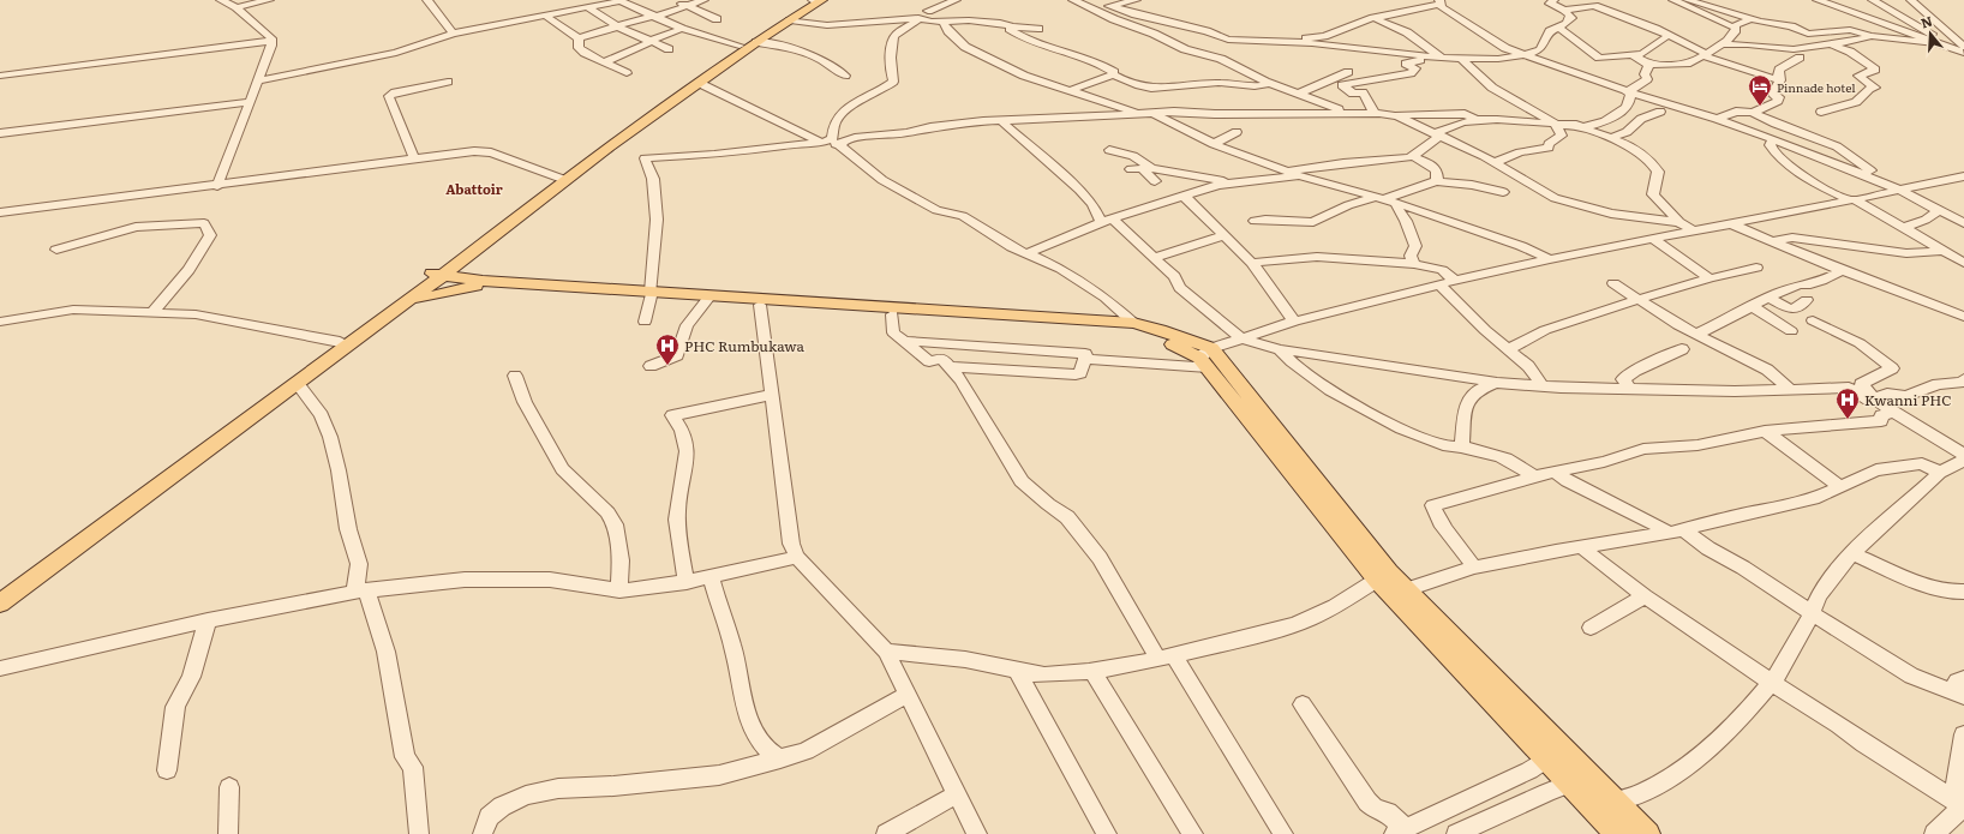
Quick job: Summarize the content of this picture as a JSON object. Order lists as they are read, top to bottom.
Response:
{
  "districts": ["Abattoir"],
  "places": {
    "hotel": ["Pinnade hotel"],
    "hospital": ["PHC Rumbukawa", "Kwanni PHC"]
  },
  "north": "top"
}
